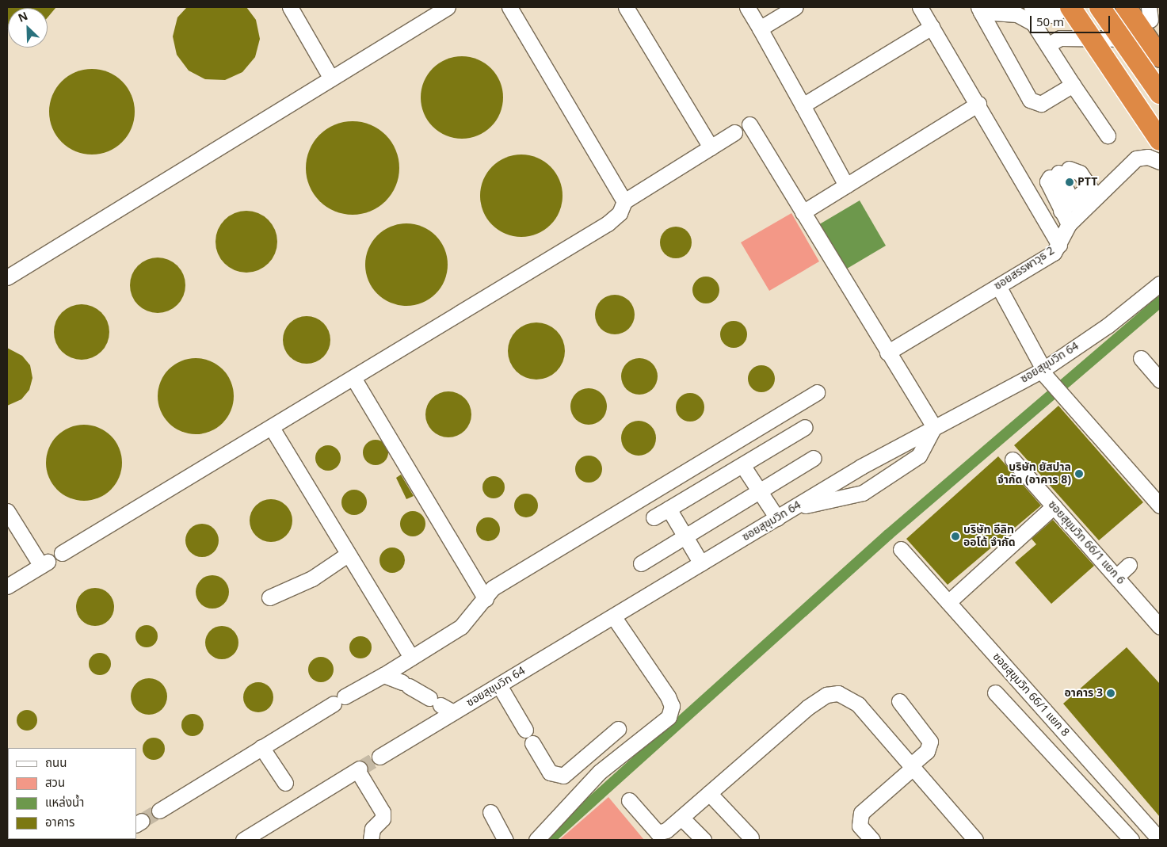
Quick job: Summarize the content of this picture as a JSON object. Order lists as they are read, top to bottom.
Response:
{
  "streets": {
    "street": [
      "ซอยสรรพาวุธ 2",
      "ซอยสุขุมวิท 64",
      "ซอยสุขุมวิท 66/1 แยก 6",
      "ซอยสุขุมวิท 66/1 แยก 8"
    ]
  },
  "places": [
    "PTT",
    "บริษัท ยัสปาล จำกัด (อาคาร 8)",
    "บริษัท อีลิท ออโต้ จำกัด",
    "อาคาร 3"
  ],
  "legend": [
    "ถนน",
    "สวน",
    "แหล่งน้ำ",
    "อาคาร"
  ],
  "scale_bar": "50 m",
  "north": "top left"
}
